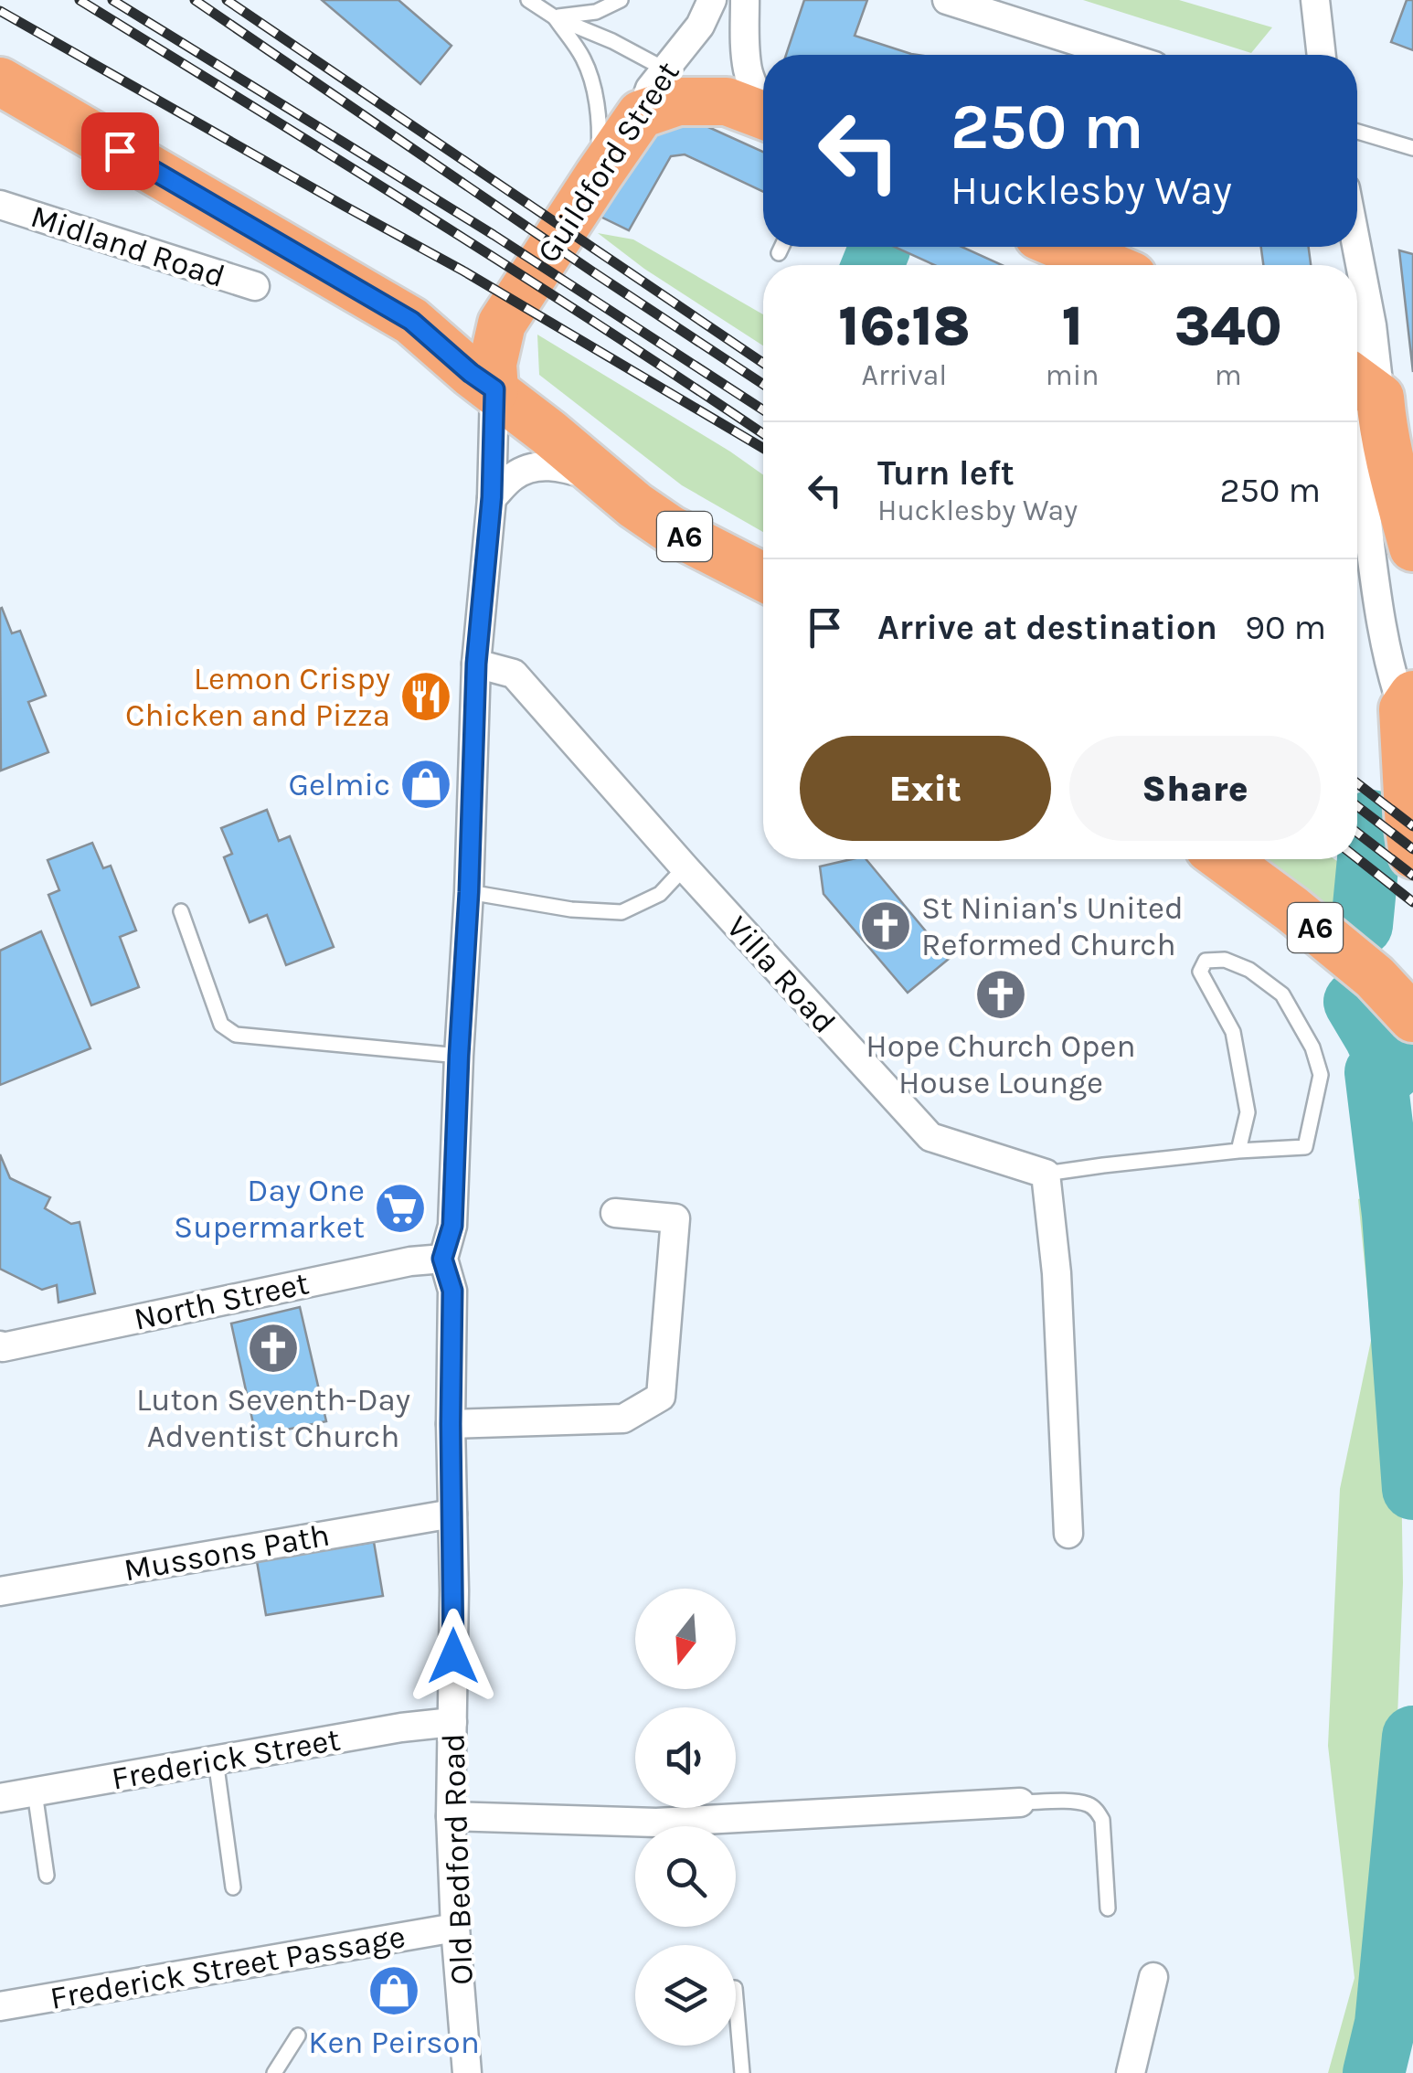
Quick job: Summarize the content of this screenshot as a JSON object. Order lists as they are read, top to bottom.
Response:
{
  "streets": {
    "highway": ["Guildford Street", "A6"],
    "street": [
      "Midland Road",
      "Villa Road",
      "North Street",
      "Mussons Path",
      "Frederick Street",
      "Old Bedford Road",
      "Frederick Street Passage"
    ]
  },
  "crossings": [
    ["Guildford Street", "A6"],
    ["A6", "Old Bedford Road"],
    ["Villa Road", "Old Bedford Road"],
    ["North Street", "Old Bedford Road"],
    ["Mussons Path", "Old Bedford Road"],
    ["Frederick Street", "Old Bedford Road"],
    ["Old Bedford Road", "Frederick Street Passage"]
  ],
  "places": {
    "restaurant": ["Lemon Crispy Chicken and Pizza"],
    "shop": ["Gelmic", "Ken Peirson"],
    "church": ["St Ninian's United Reformed Church", "Hope Church Open House Lounge", "Luton Seventh-Day Adventist Church"],
    "supermarket": ["Day One Supermarket"]
  },
  "north": "bottom",
  "page": {
    "turn": ["250 m", "Hucklesby Way"],
    "eta": [
      "16:18",
      "Arrival",
      "1",
      "min",
      "340",
      "m"
    ],
    "list": [
      {
        "name": "Turn left",
        "note": "Hucklesby Way",
        "value": "250 m"
      },
      {
        "name": "Arrive at destination",
        "value": "90 m"
      }
    ],
    "buttons": ["Exit", "Share"]
  }
}
